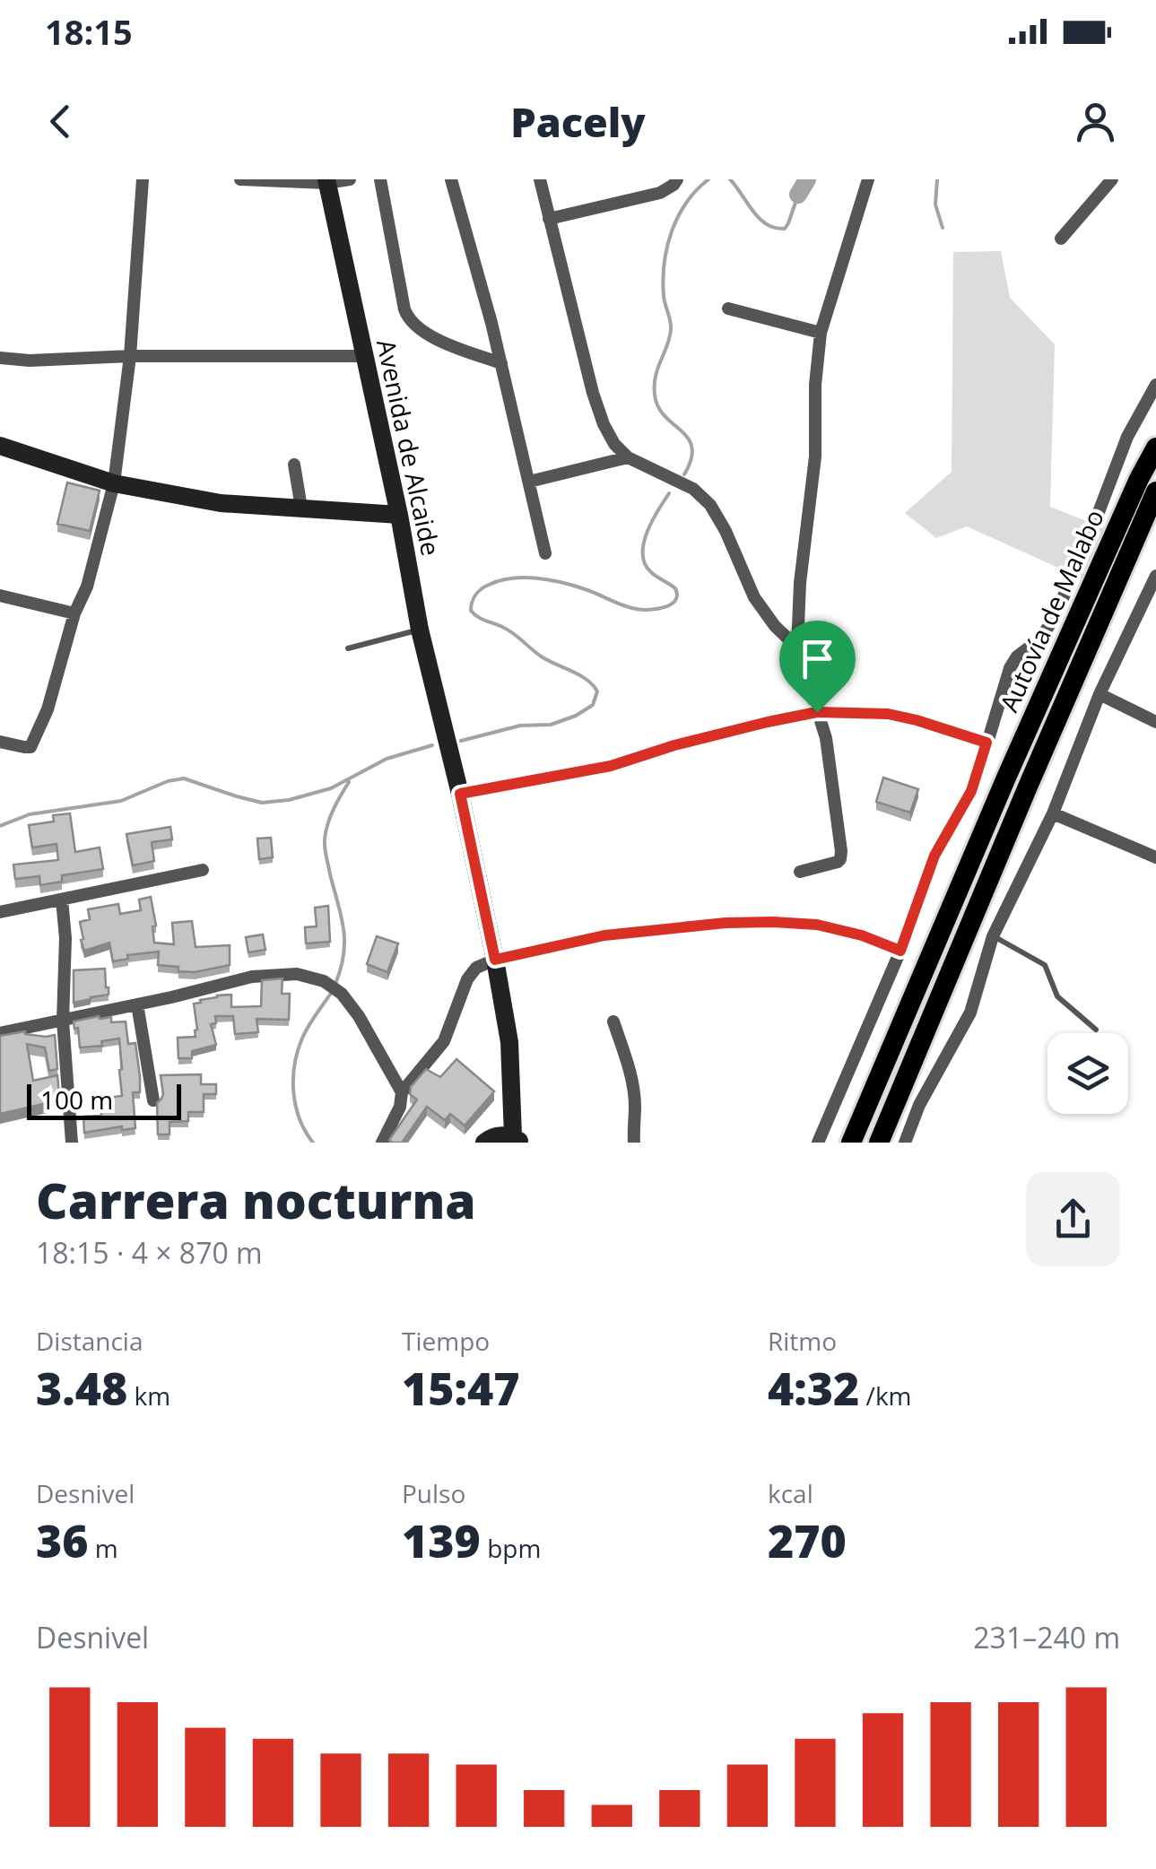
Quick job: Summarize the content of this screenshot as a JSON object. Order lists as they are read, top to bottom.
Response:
{
  "streets": {
    "main road": ["Avenida de Alcaide", "Autovía de Malabo"]
  },
  "scale_bar": "100 m",
  "page": {
    "status": "18:15",
    "header": "Pacely",
    "scale": "100 m",
    "heading": ["Carrera nocturna", "18:15 · 4 × 870 m"],
    "stats": [
      ["Distancia", "3.48 km"],
      ["Tiempo", "15:47"],
      ["Ritmo", "4:32 /km"],
      ["Desnivel", "36 m"],
      ["Pulso", "139 bpm"],
      ["kcal", "270"]
    ],
    "chart": ["Desnivel", "231–240 m"]
  }
}
